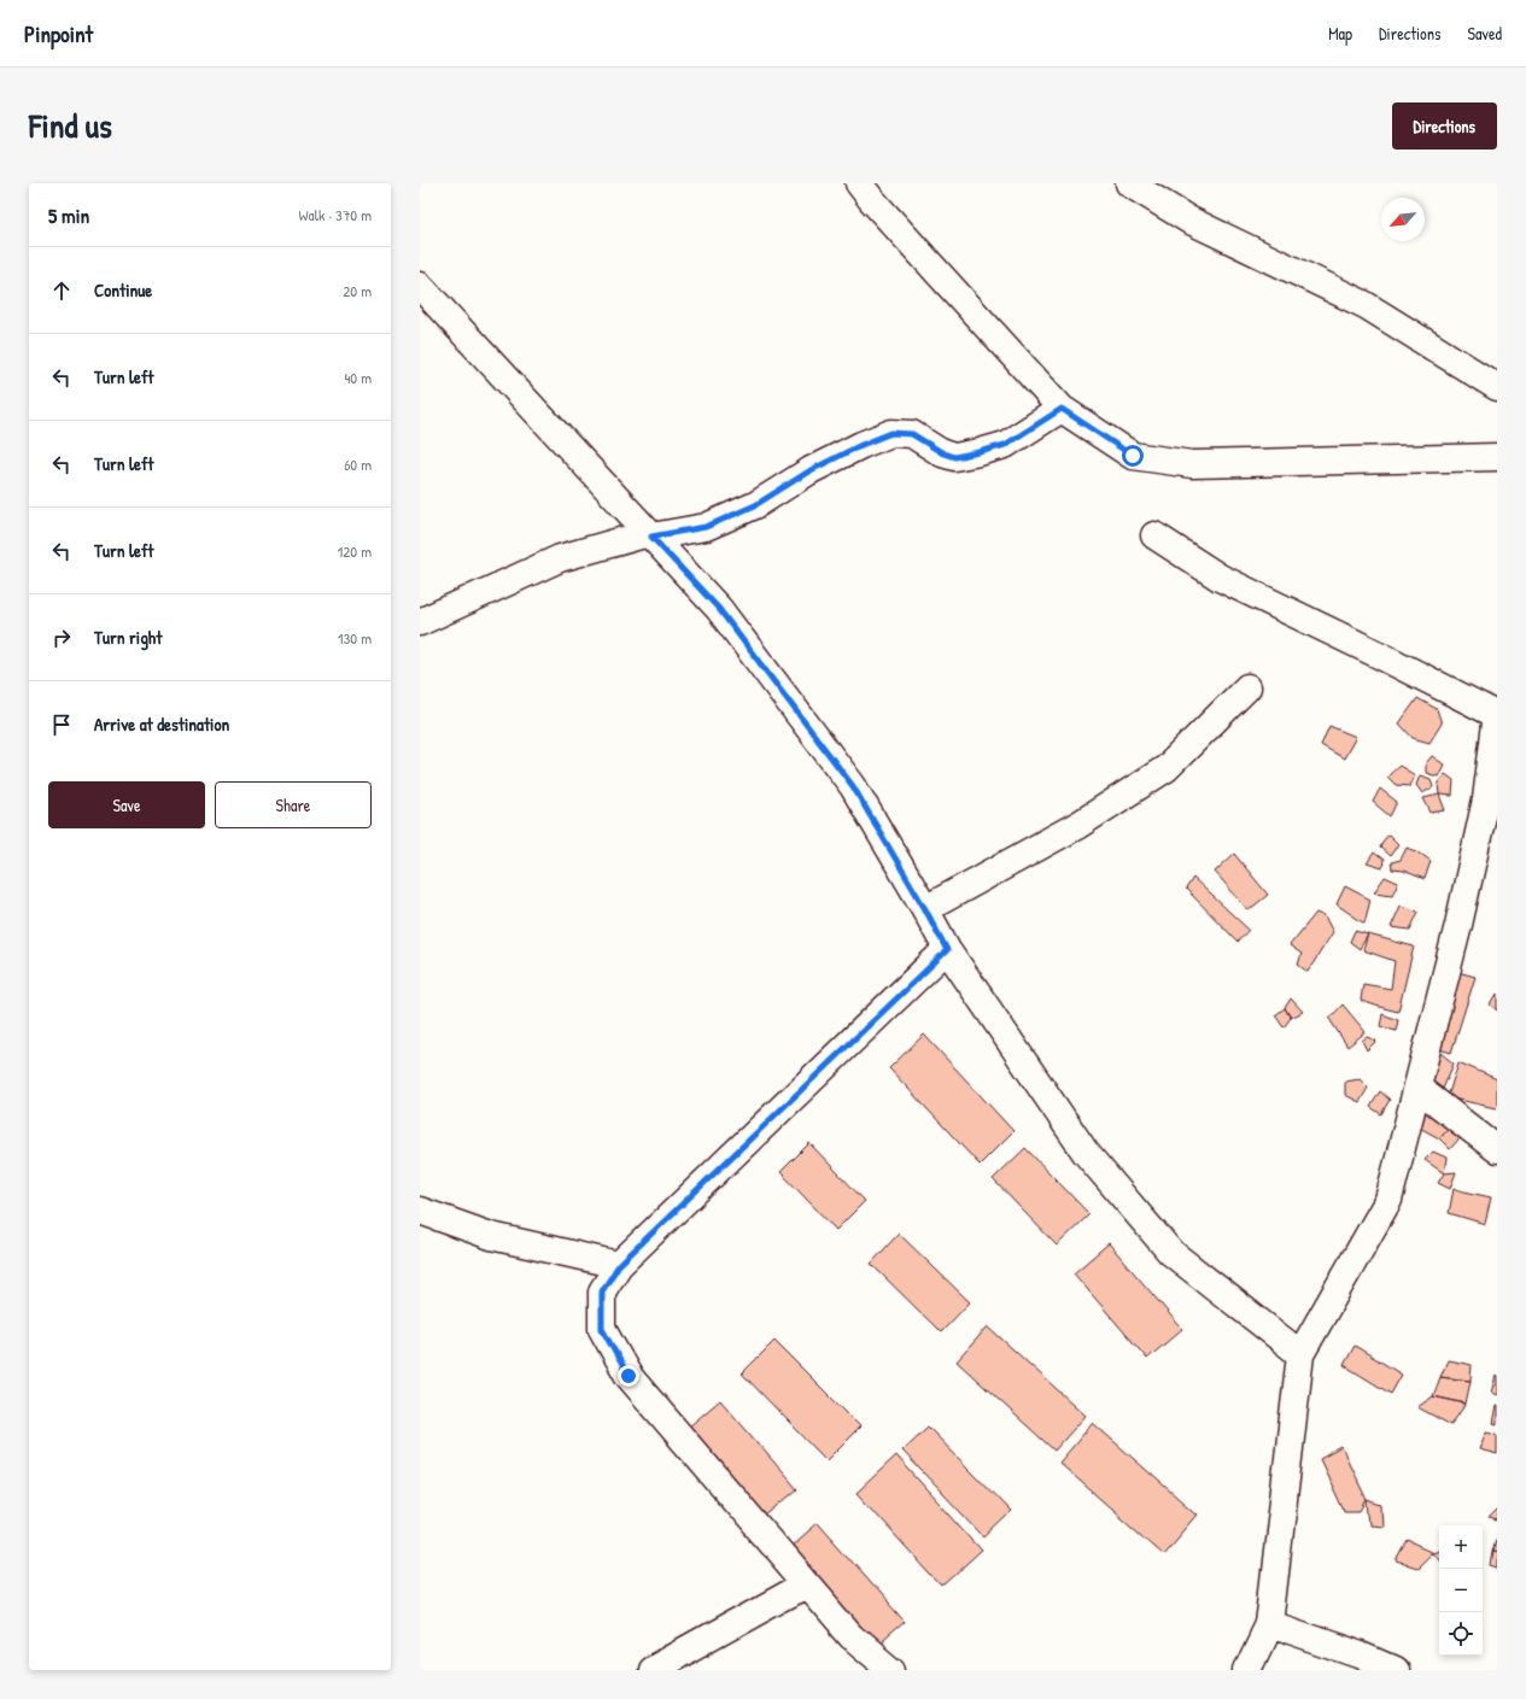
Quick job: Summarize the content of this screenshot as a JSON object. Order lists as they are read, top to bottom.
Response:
{
  "north": "bottom left",
  "page": {
    "header": "Pinpoint",
    "nav": ["Map", "Directions", "Saved"],
    "title": "Find us",
    "buttons": [
      "Directions",
      ["Save", "Share"]
    ],
    "heading": ["5 min", "Walk · 370 m"],
    "list": [
      ["Continue", "20 m"],
      ["Turn left", "40 m"],
      ["Turn left", "60 m"],
      ["Turn left", "120 m"],
      ["Turn right", "130 m"],
      "Arrive at destination"
    ],
    "map_buttons": ["+", "−"]
  }
}
